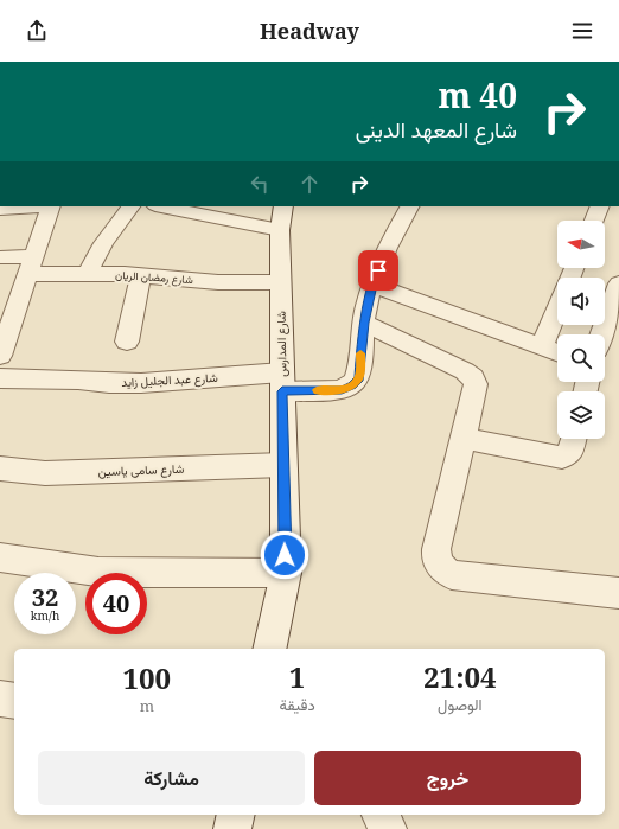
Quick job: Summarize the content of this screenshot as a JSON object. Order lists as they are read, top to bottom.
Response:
{
  "streets": {
    "street": [
      "شارع رمضان الريان",
      "شارع المدارس",
      "شارع عبد الجليل زايد",
      "شارع سامى ياسين"
    ]
  },
  "crossings": [
    ["شارع رمضان الريان", "شارع المدارس"],
    ["شارع المدارس", "شارع عبد الجليل زايد"],
    ["شارع المدارس", "شارع سامى ياسين"]
  ],
  "north": "left",
  "page": {
    "header": "Headway",
    "turn": ["40 m", "شارع المعهد الدينى"],
    "speed": "32 km/h",
    "limit": "40",
    "eta": [
      "21:04",
      "الوصول",
      "1",
      "دقيقة",
      "100",
      "m"
    ],
    "buttons": ["خروج", "مشاركة"]
  }
}
